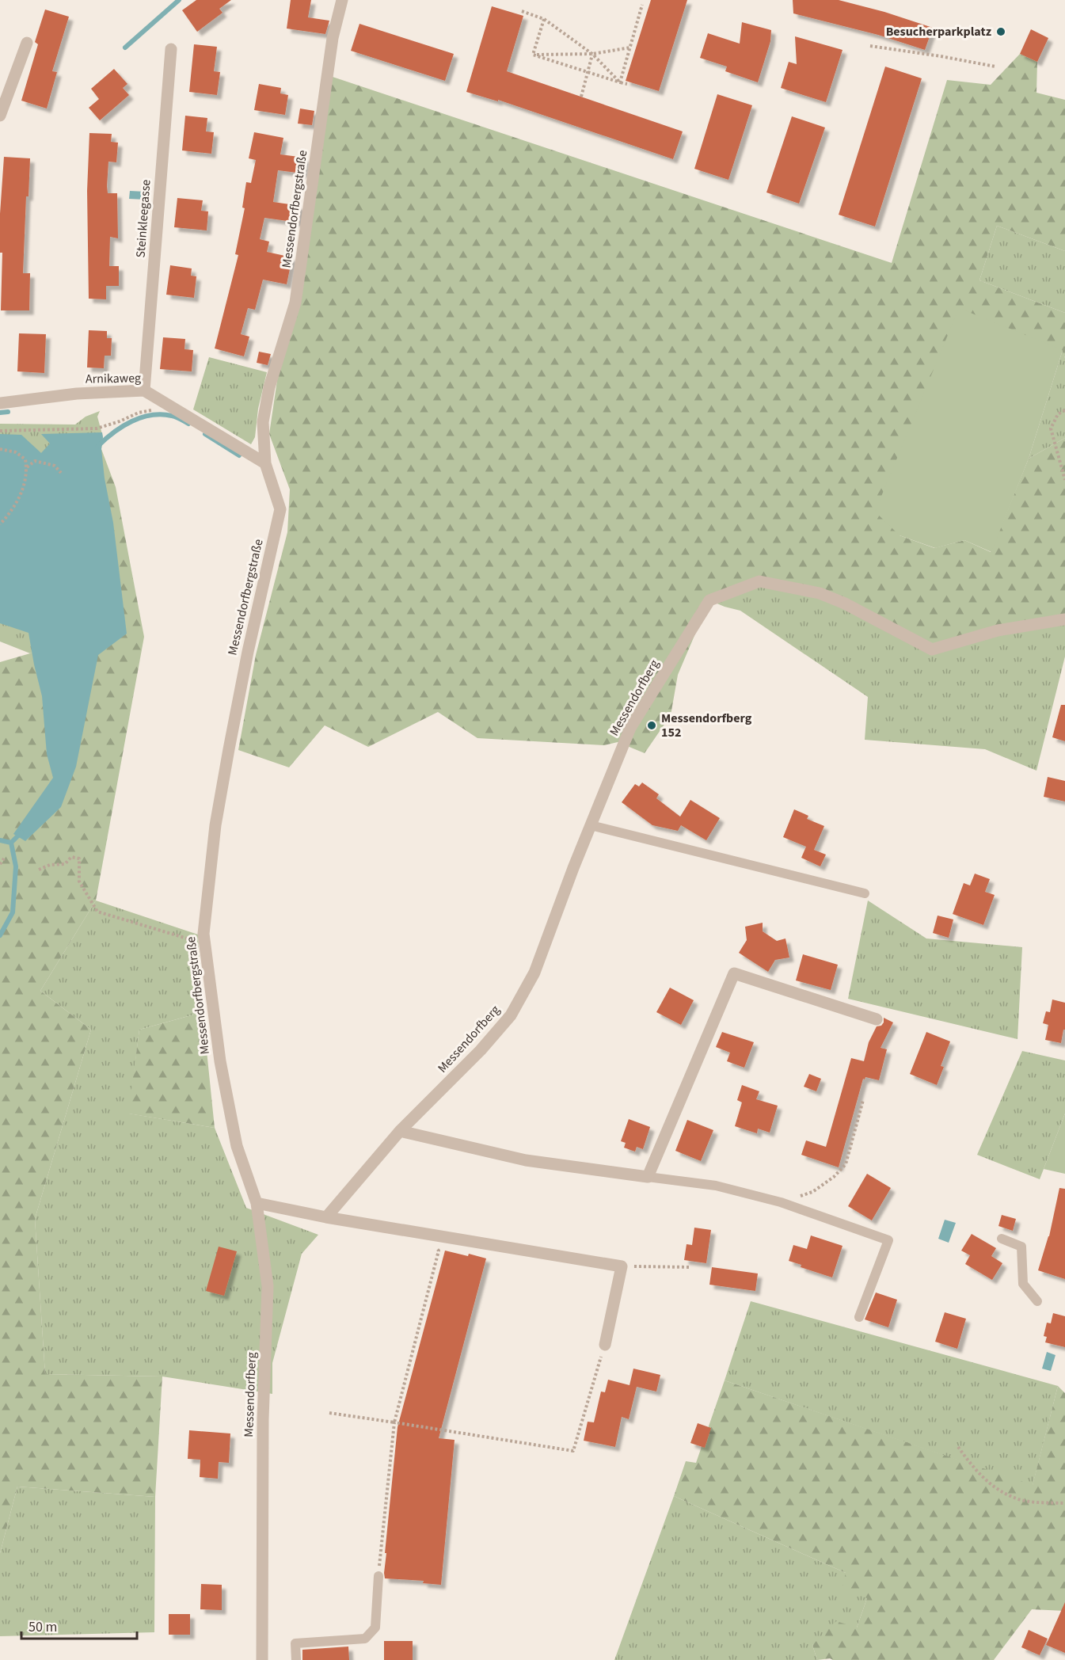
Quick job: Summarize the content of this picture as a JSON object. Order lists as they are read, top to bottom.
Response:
{
  "streets": {
    "street": [
      "Messendorfbergstraße",
      "Steinkleegasse",
      "Arnikaweg",
      "Messendorfberg"
    ]
  },
  "crossings": [
    ["Messendorfbergstraße", "Arnikaweg"],
    ["Messendorfbergstraße", "Messendorfberg"],
    ["Steinkleegasse", "Arnikaweg"]
  ],
  "places": ["Besucherparkplatz", "Messendorfberg 152"],
  "scale_bar": "50 m"
}
